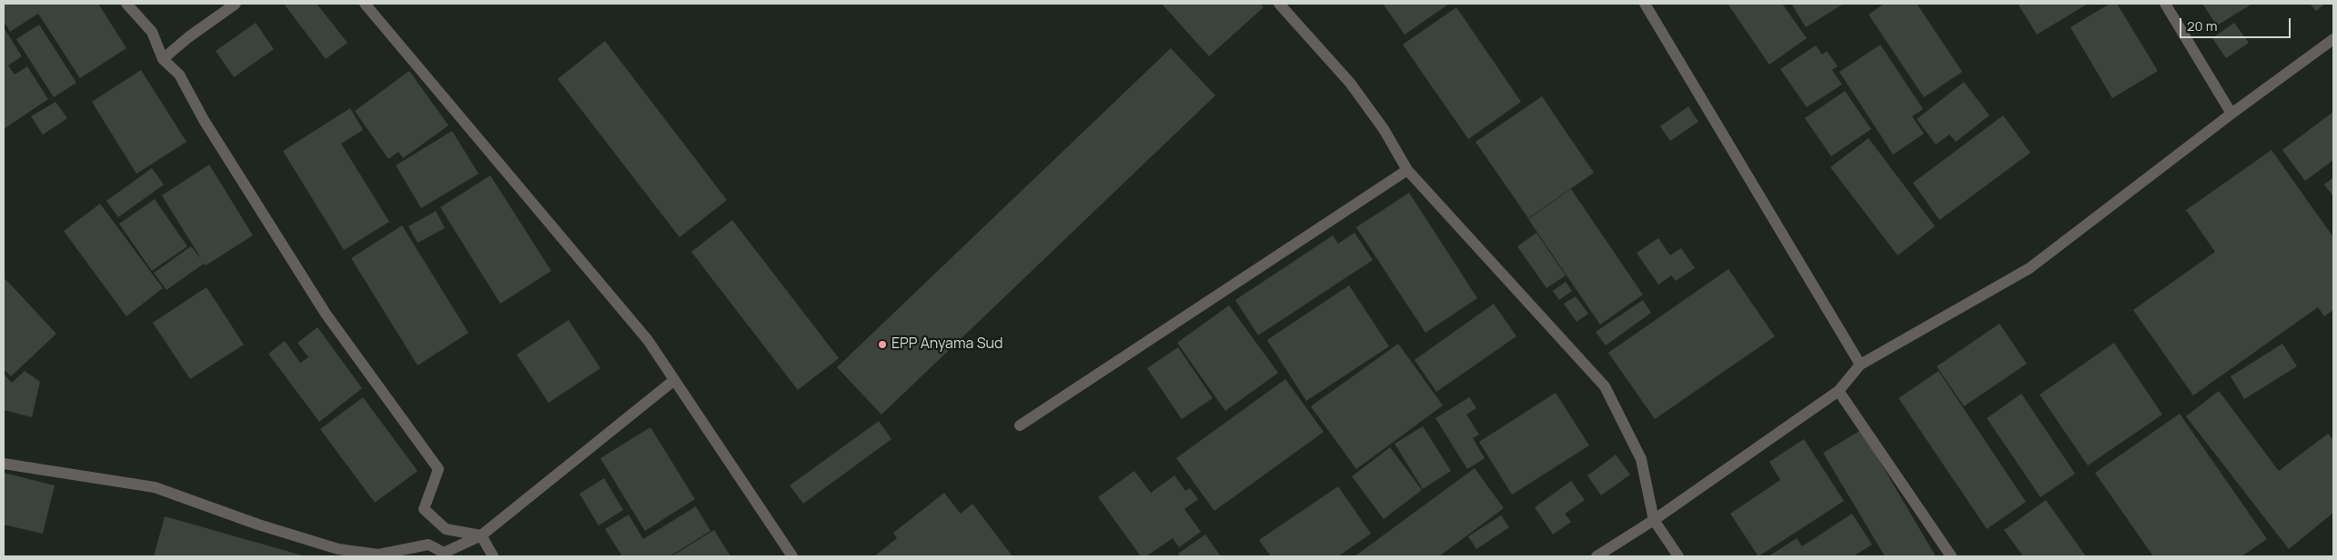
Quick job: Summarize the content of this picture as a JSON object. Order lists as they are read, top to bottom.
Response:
{
  "places": ["EPP Anyama Sud"],
  "scale_bar": "20 m"
}
